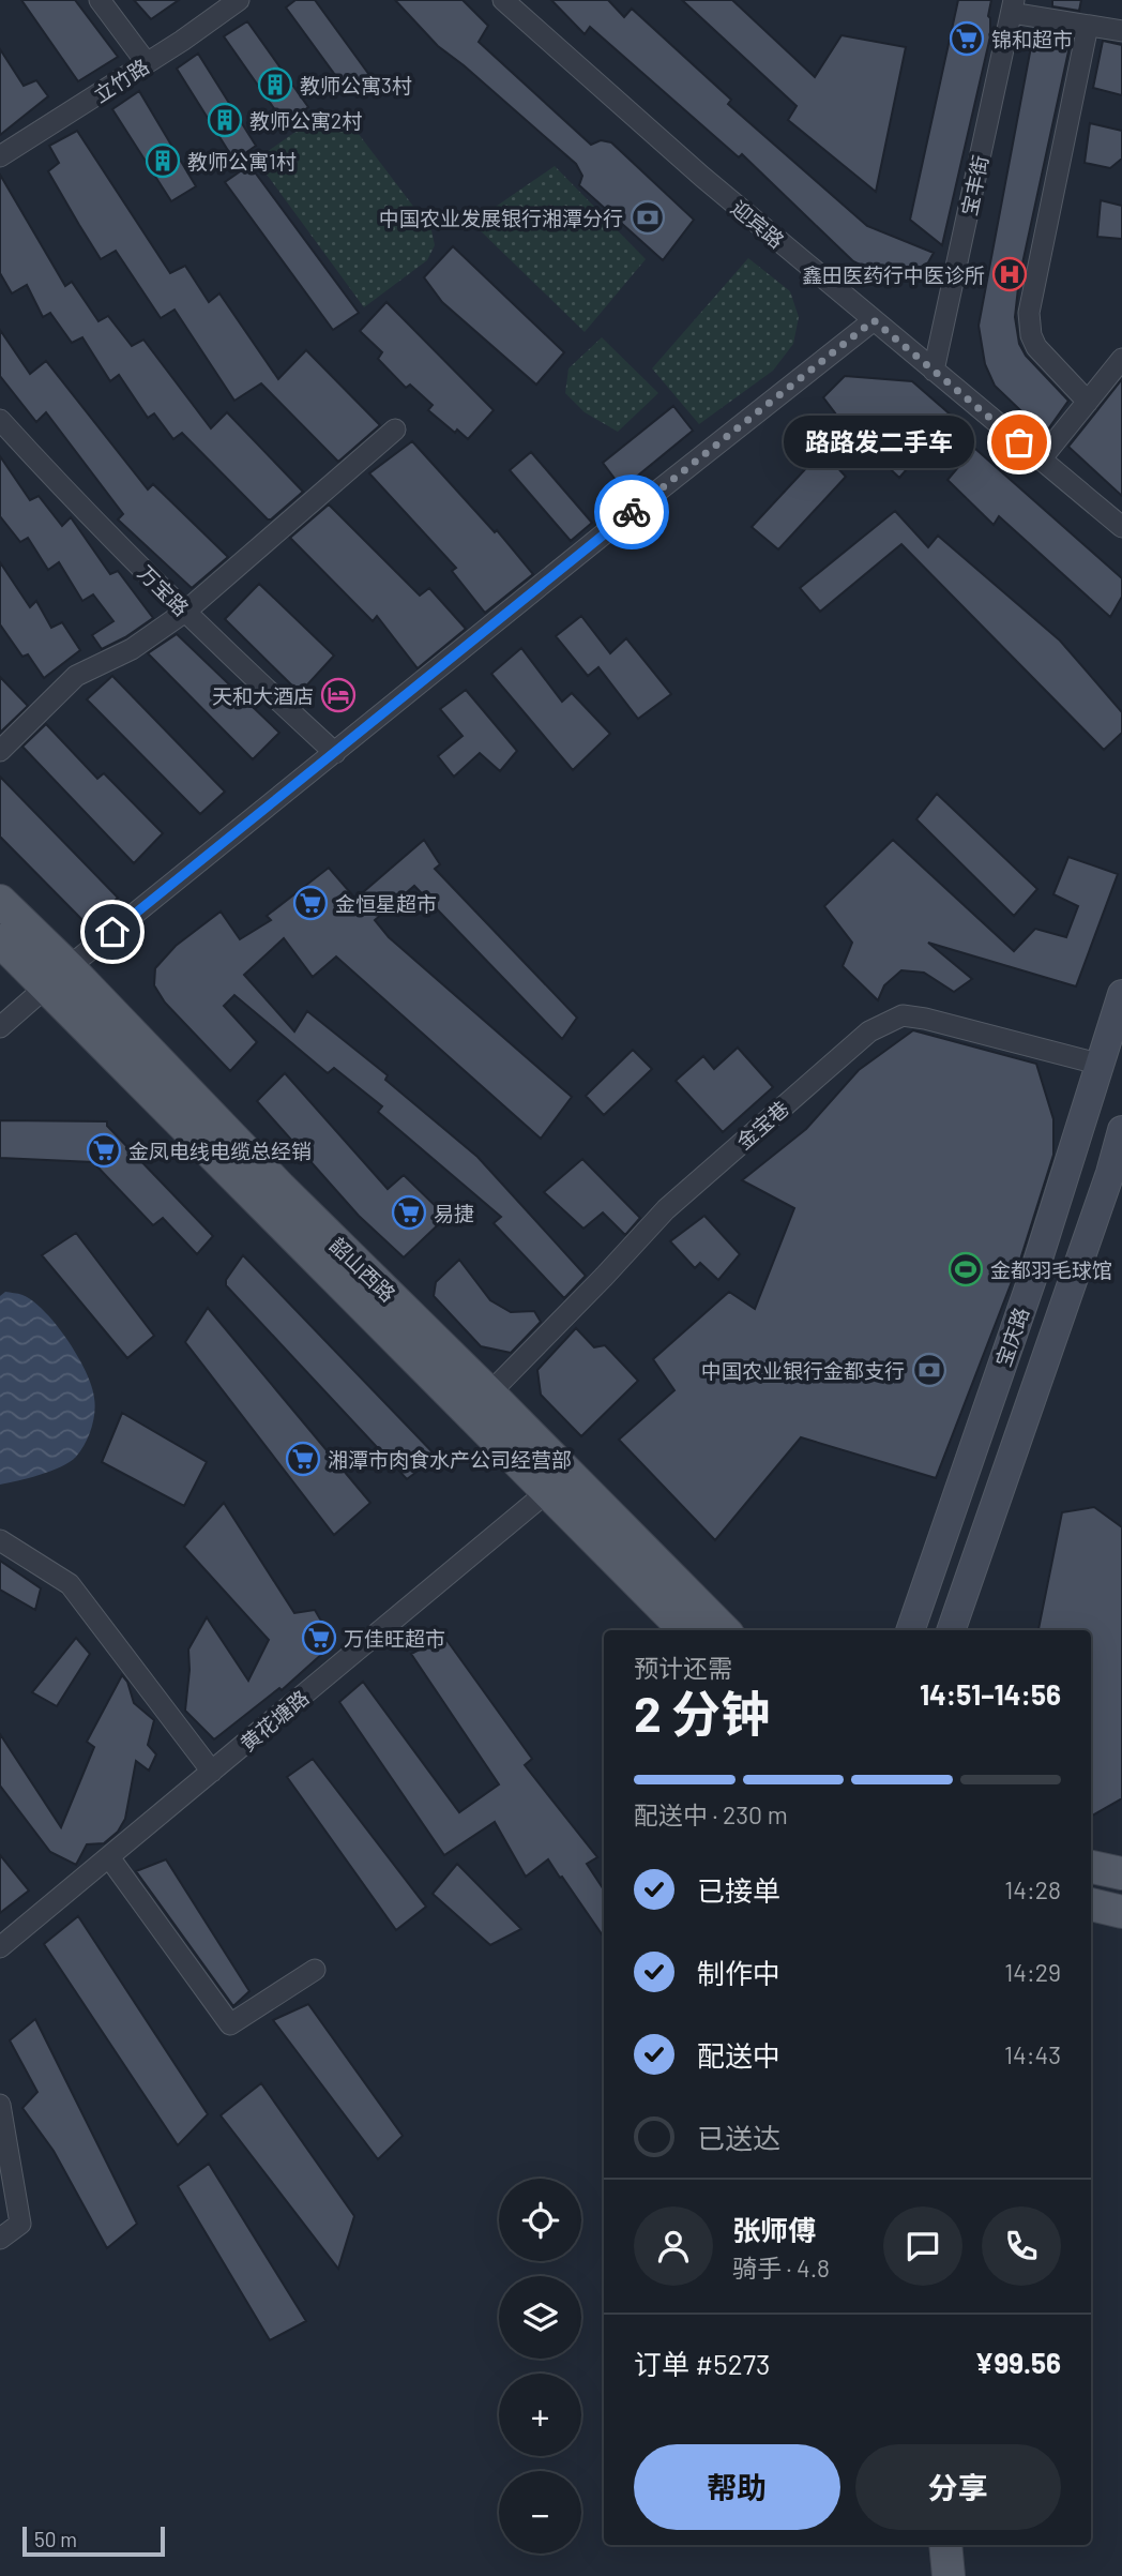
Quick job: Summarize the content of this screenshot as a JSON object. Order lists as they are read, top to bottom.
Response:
{
  "streets": {
    "main road": ["韶山西路"],
    "street": [
      "立竹路",
      "宝丰街",
      "迎宾路",
      "万宝路",
      "金宝巷",
      "宝庆路",
      "黄花塘路"
    ]
  },
  "crossings": [
    ["宝丰街", "迎宾路"],
    ["金宝巷", "韶山西路"],
    ["金宝巷", "宝庆路"],
    ["韶山西路", "黄花塘路"]
  ],
  "places": {
    "supermarket": [
      "锦和超市",
      "金恒星超市",
      "金凤电线电缆总经销",
      "易捷",
      "湘潭市肉食水产公司经营部",
      "万佳旺超市"
    ],
    "building": ["教师公寓3村", "教师公寓2村", "教师公寓1村"],
    "bank": ["中国农业发展银行湘潭分行", "中国农业银行金都支行"],
    "hospital": ["鑫田医药行中医诊所"],
    "other": ["路路发二手车"],
    "hotel": ["天和大酒店"],
    "sports": ["金都羽毛球馆"]
  },
  "scale_bar": "50 m",
  "page": {
    "bubble": "路路发二手车",
    "heading": ["2 分钟", "预计还需", "14:51–14:56"],
    "panel": [
      "张师傅",
      "骑手 · 4.8",
      "订单 #5273",
      "¥99.56"
    ],
    "bar": "配送中 · 230 m",
    "list": [
      ["已接单", "14:28"],
      ["制作中", "14:29"],
      ["配送中", "14:43"],
      "已送达"
    ],
    "map_buttons": ["+", "−"],
    "buttons": ["帮助", "分享"],
    "scale": "50 m"
  }
}
